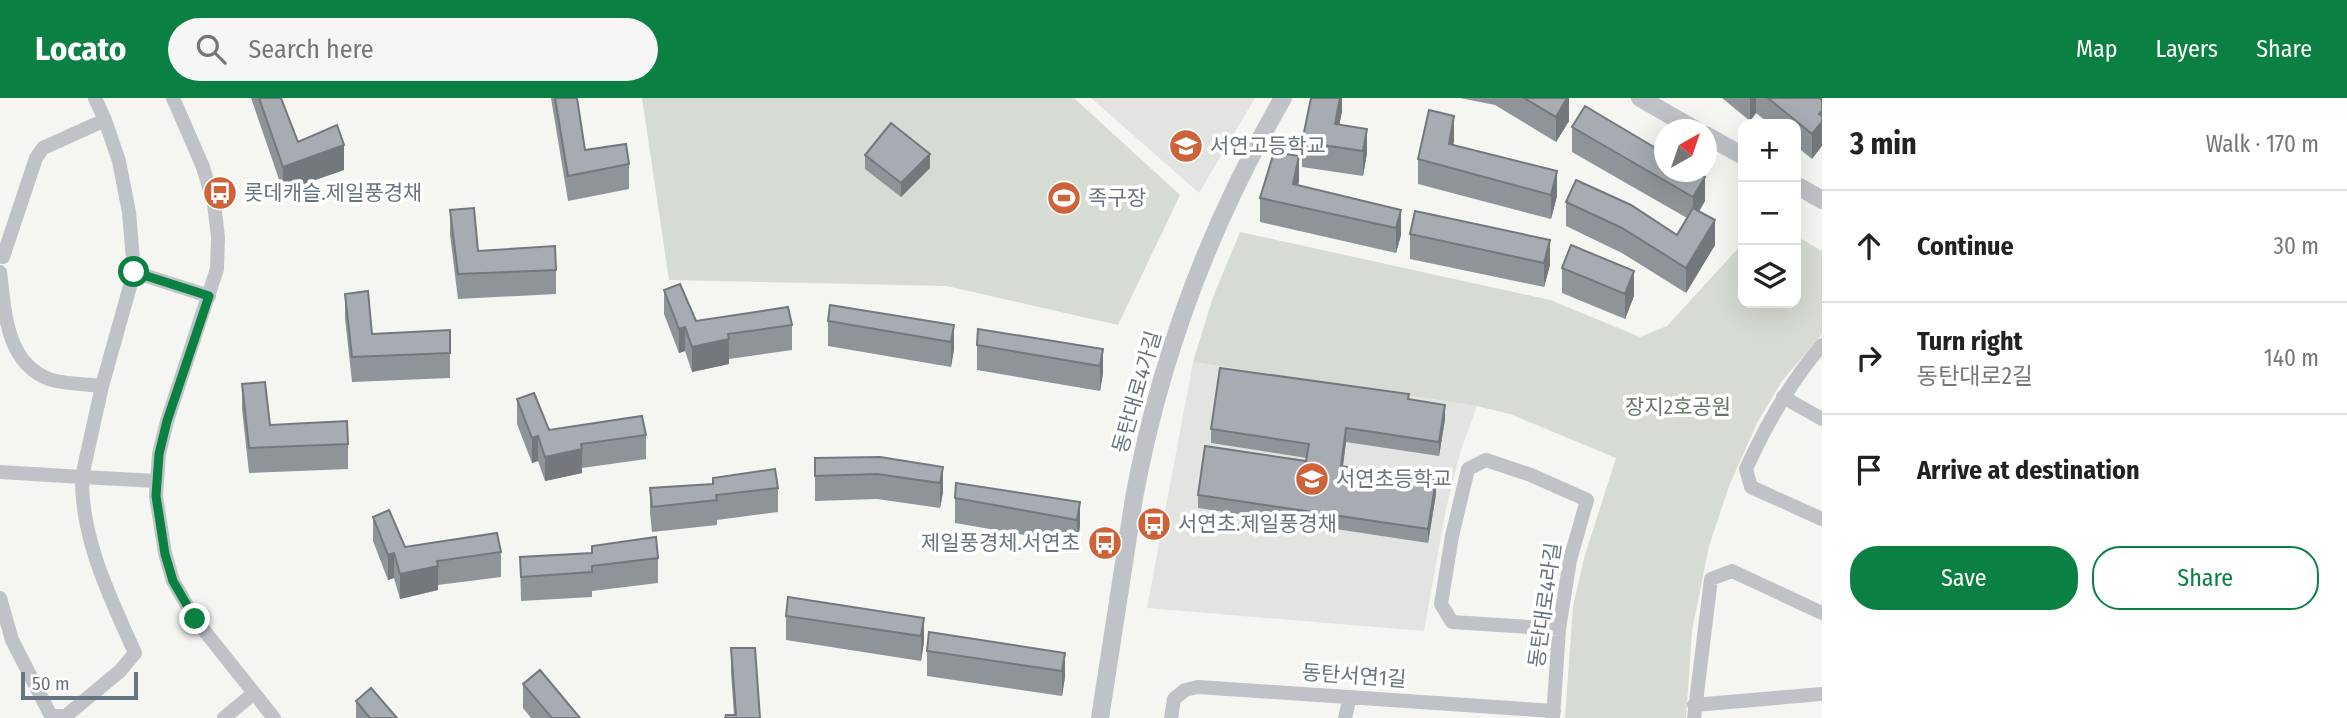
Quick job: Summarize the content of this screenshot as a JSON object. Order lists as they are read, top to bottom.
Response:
{
  "streets": {
    "street": ["동탄대로4가길", "동탄대로4라길", "동탄서연1길"]
  },
  "crossings": [
    ["동탄대로4라길", "동탄서연1길"]
  ],
  "parks": ["장지2호공원"],
  "places": {
    "school or university": ["서연고등학교", "서연초등학교"],
    "bus stop": ["롯데캐슬.제일풍경채", "서연초.제일풍경채", "제일풍경체.서연초"],
    "sports": ["족구장"]
  },
  "scale_bar": "50 m",
  "north": "top right",
  "page": {
    "header": "Locato",
    "search": "Search here",
    "nav": ["Map", "Layers", "Share"],
    "heading": ["3 min", "Walk · 170 m"],
    "map_buttons": ["+", "−"],
    "list": [
      ["Continue", "30 m"],
      ["Turn right", "동탄대로2길", "140 m"],
      "Arrive at destination"
    ],
    "buttons": ["Save", "Share"],
    "scale": "50 m"
  }
}
